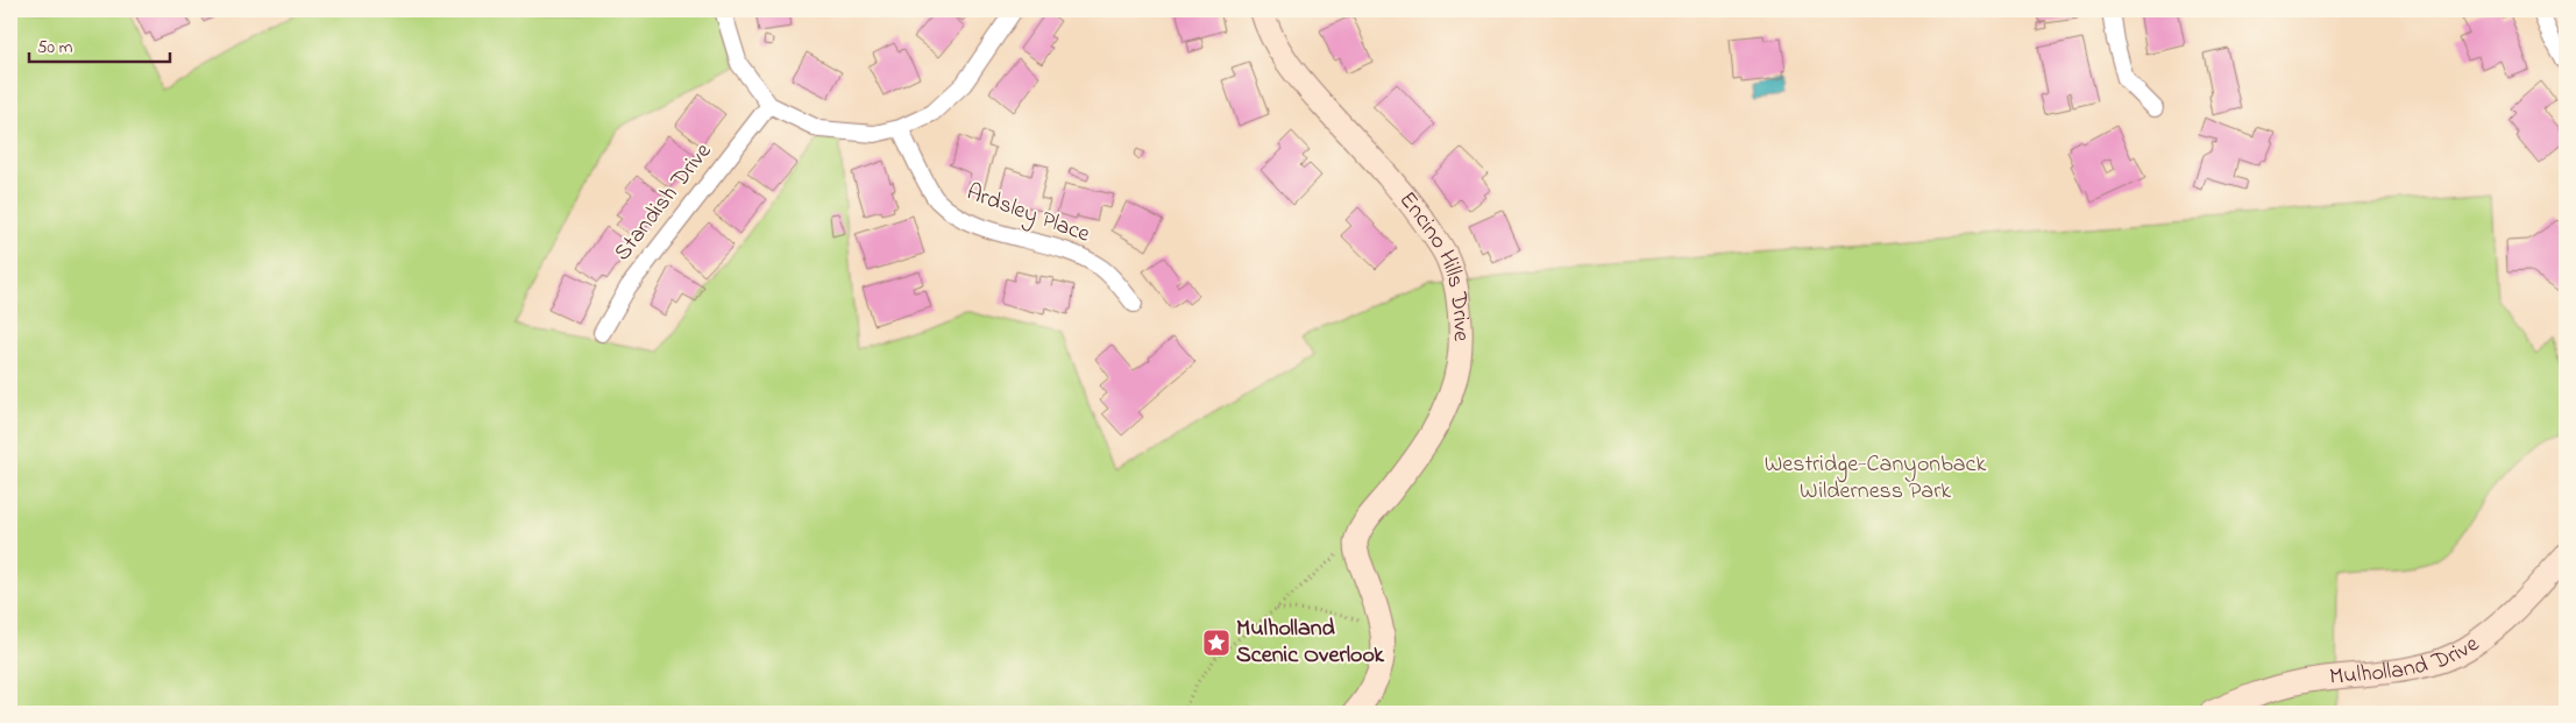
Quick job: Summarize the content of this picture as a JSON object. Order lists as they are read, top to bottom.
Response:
{
  "streets": {
    "main road": ["Encino Hills Drive", "Mulholland Drive"],
    "street": ["Standish Drive", "Ardsley Place"]
  },
  "parks": ["Westridge-Canyonback Wilderness Park"],
  "places": {
    "place": ["Mulholland Scenic Overlook"]
  },
  "scale_bar": "50 m"
}
